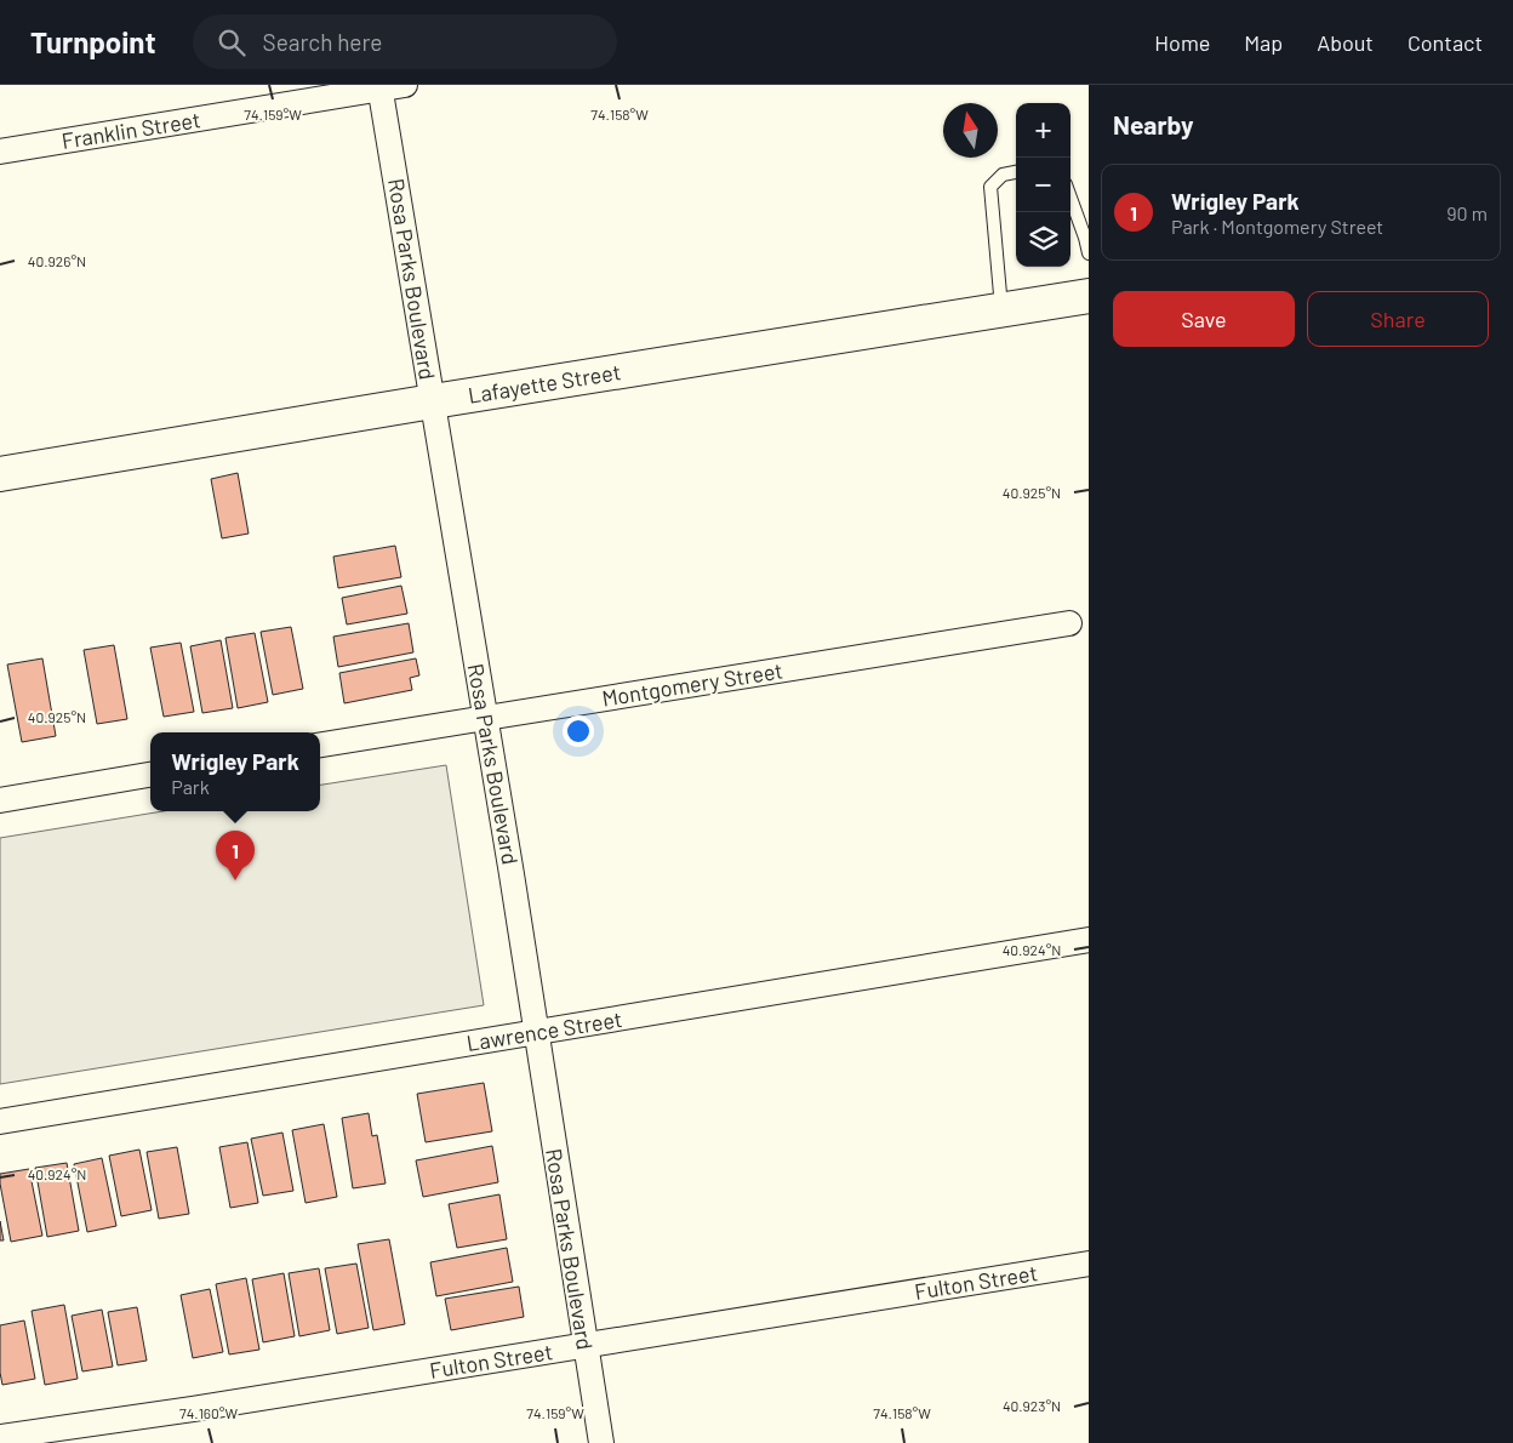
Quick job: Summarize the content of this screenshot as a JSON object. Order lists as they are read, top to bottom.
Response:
{
  "streets": {
    "main road": ["Lafayette Street"],
    "street": [
      "Franklin Street",
      "Rosa Parks Boulevard",
      "Montgomery Street",
      "Lawrence Street",
      "Fulton Street"
    ]
  },
  "crossings": [
    ["Franklin Street", "Rosa Parks Boulevard"],
    ["Rosa Parks Boulevard", "Lafayette Street"],
    ["Rosa Parks Boulevard", "Montgomery Street"],
    ["Rosa Parks Boulevard", "Lawrence Street"],
    ["Rosa Parks Boulevard", "Fulton Street"]
  ],
  "north": "top",
  "page": {
    "header": "Turnpoint",
    "search": "Search here",
    "nav": [
      "Home",
      "Map",
      "About",
      "Contact"
    ],
    "heading": "Nearby",
    "map_buttons": ["+", "−"],
    "list": [
      {
        "mark": "1",
        "name": "Wrigley Park",
        "note": "Park · Montgomery Street",
        "value": "90 m"
      }
    ],
    "buttons": ["Save", "Share"],
    "popup": ["Wrigley Park", "Park"],
    "pins": "1"
  },
  "coordinates": [
    "74.159°W",
    "74.158°W",
    "40.926°N",
    "40.925°N",
    "40.924°N",
    "40.923°N",
    "74.160°W"
  ]
}
